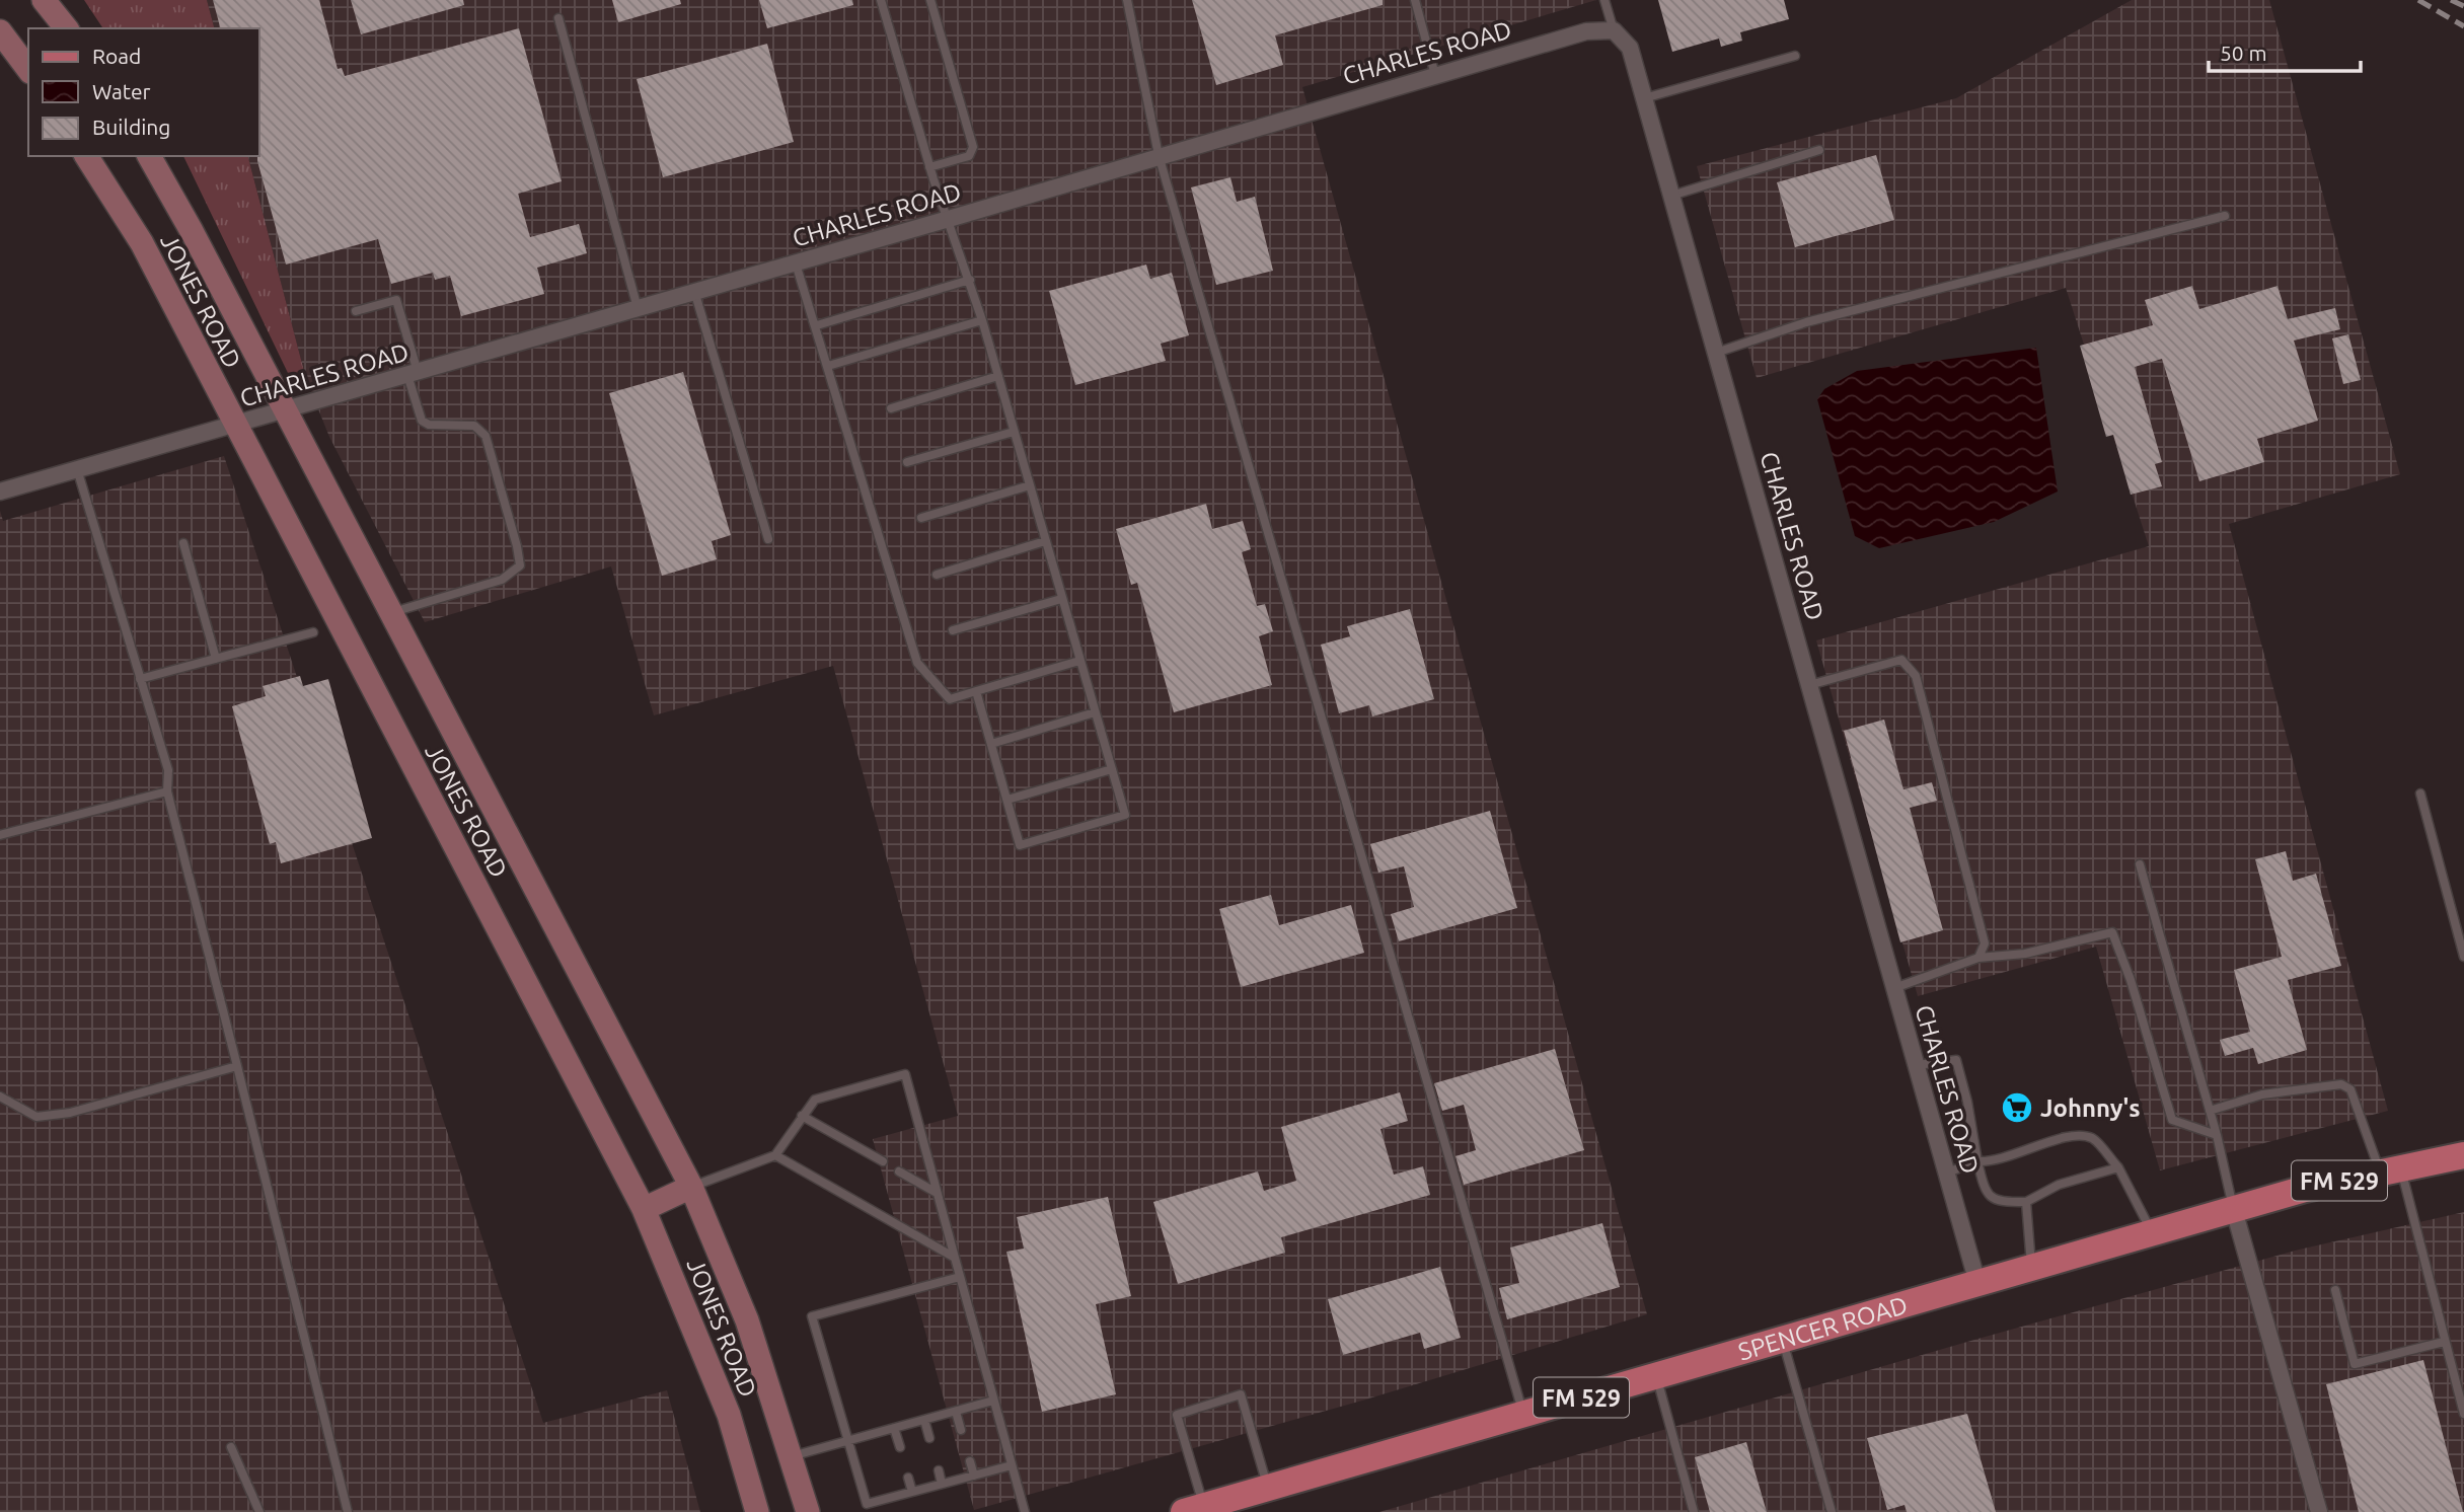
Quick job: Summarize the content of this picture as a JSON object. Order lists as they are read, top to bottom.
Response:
{
  "streets": {
    "main road": ["JONES ROAD", "FM 529", "SPENCER ROAD"],
    "street": ["CHARLES ROAD"]
  },
  "crossings": [
    ["CHARLES ROAD", "JONES ROAD"],
    ["CHARLES ROAD", "SPENCER ROAD"]
  ],
  "places": {
    "supermarket": ["Johnny's"]
  },
  "legend": ["Road", "Water", "Building"],
  "scale_bar": "50 m"
}
